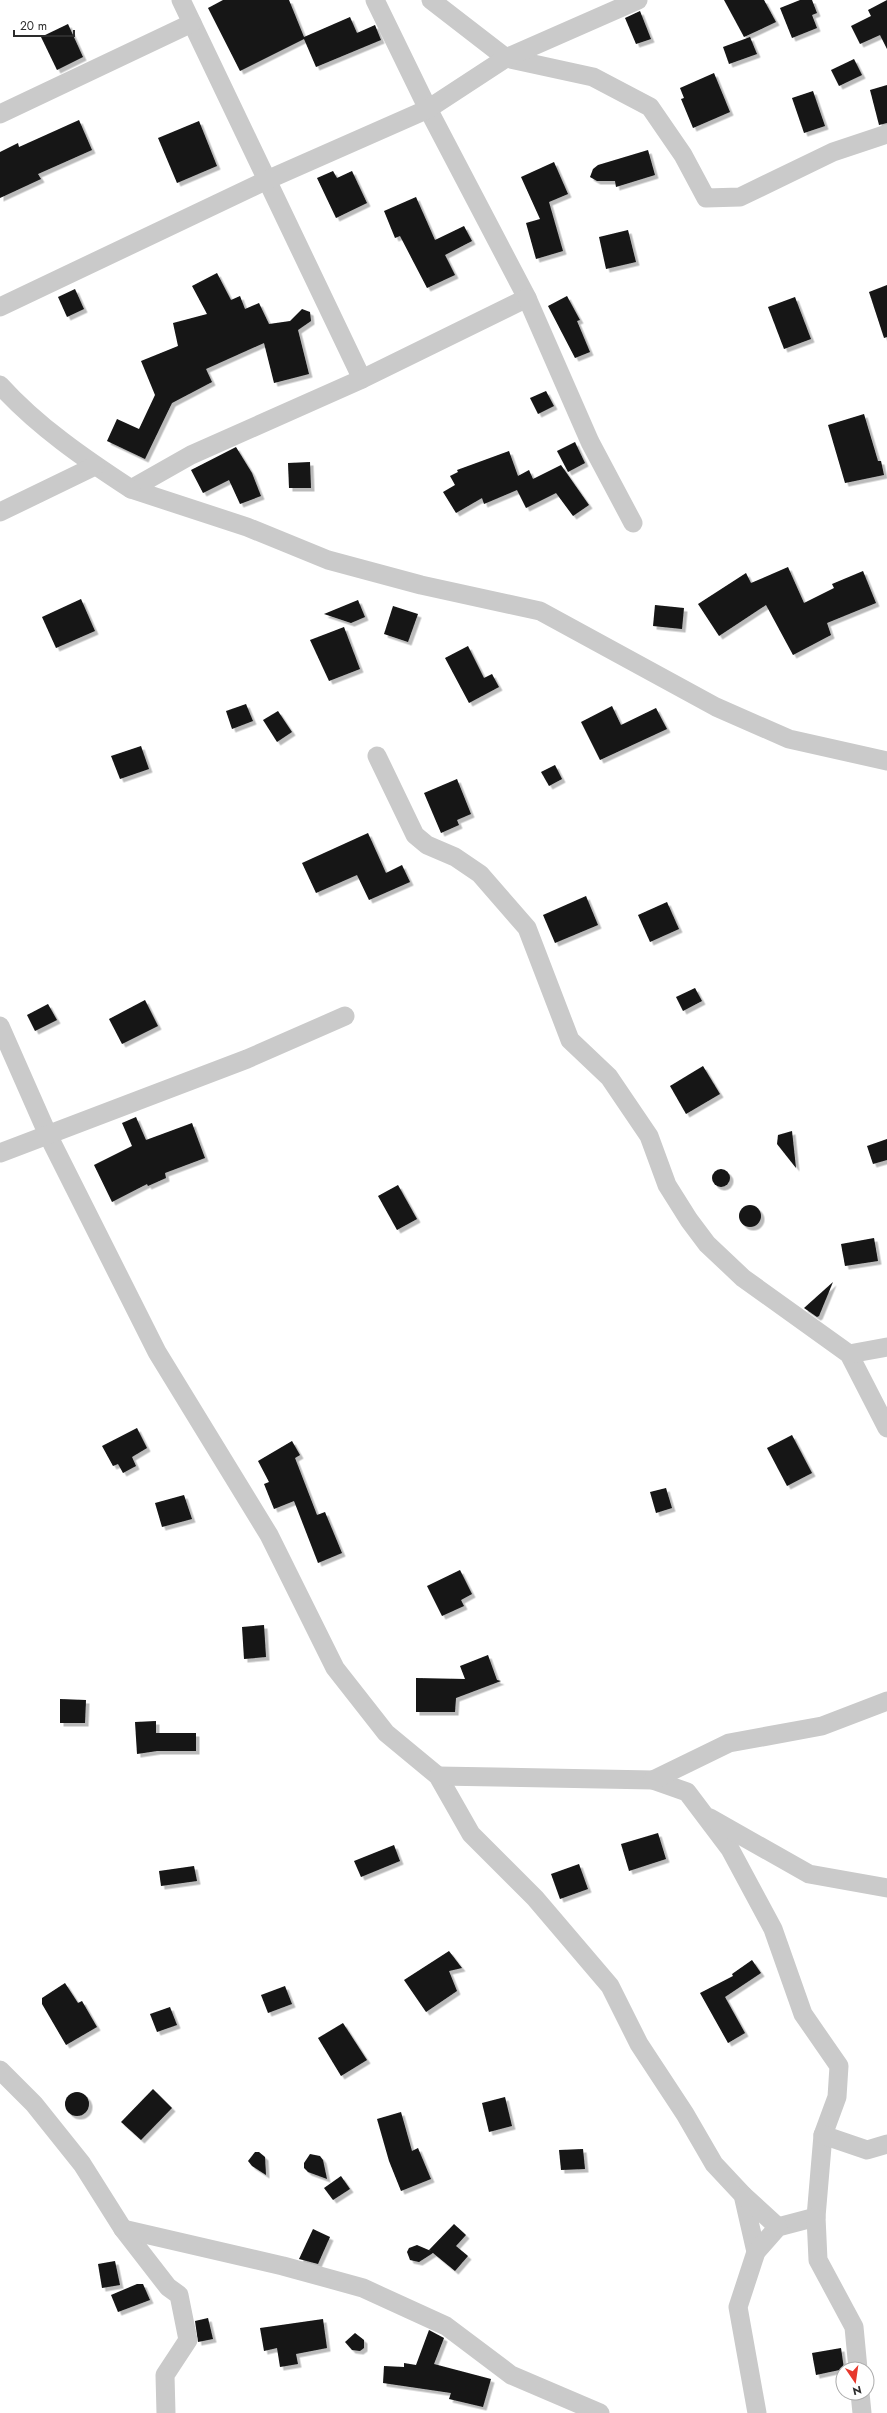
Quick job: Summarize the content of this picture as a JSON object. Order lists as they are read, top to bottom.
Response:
{
  "scale_bar": "20 m",
  "north": "bottom"
}
